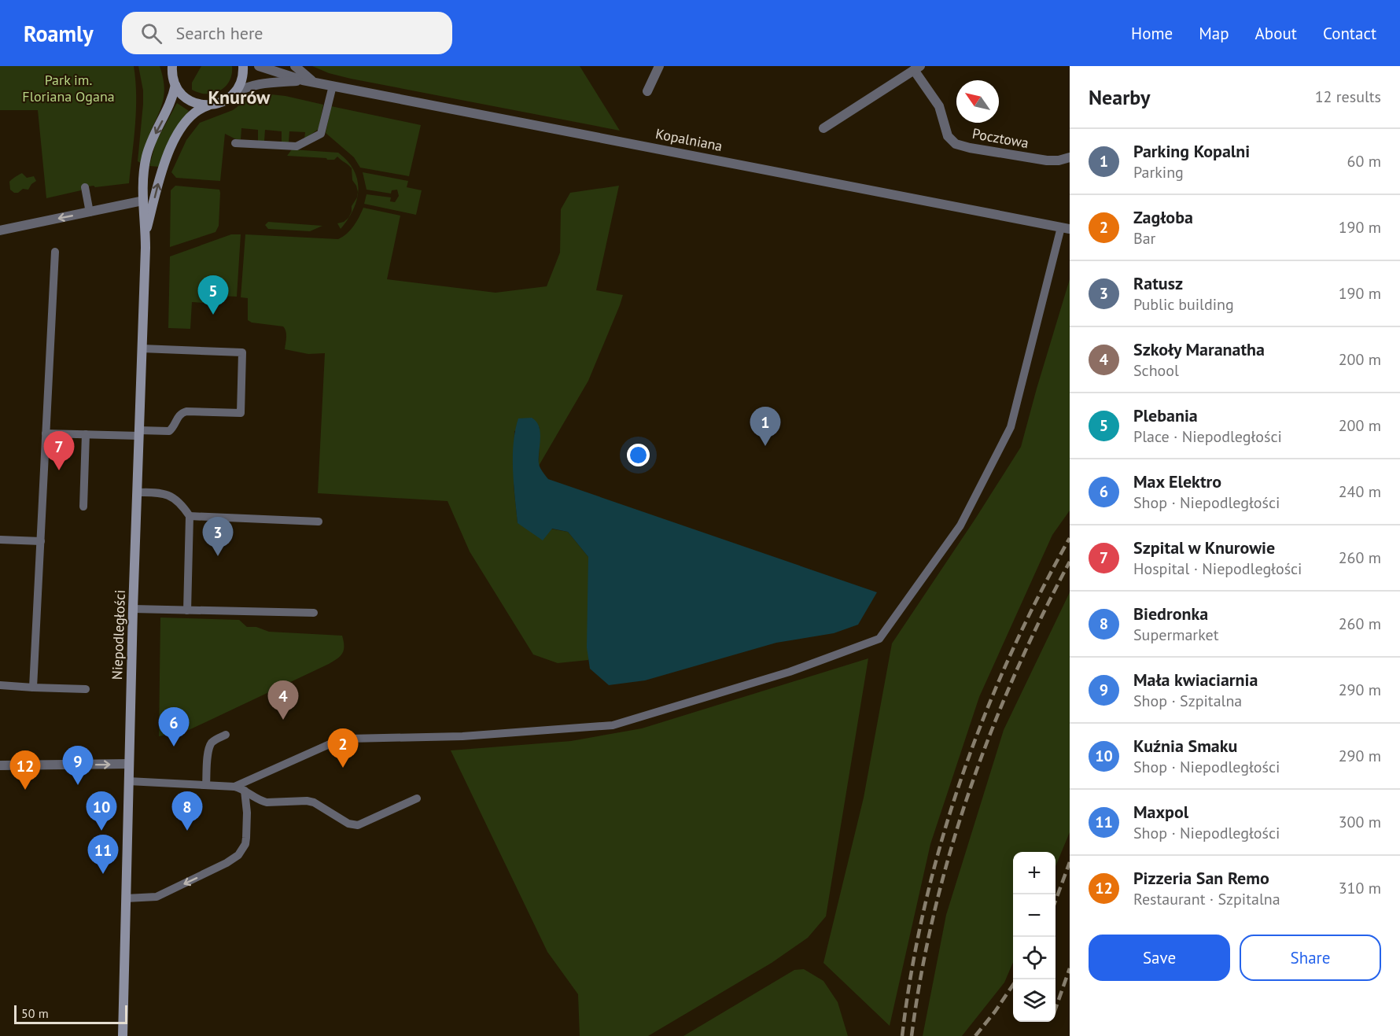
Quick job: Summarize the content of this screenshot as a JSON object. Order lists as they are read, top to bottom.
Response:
{
  "streets": {
    "main road": ["Niepodległości"],
    "street": ["Pocztowa", "Kopalniana"]
  },
  "crossings": [
    ["Kopalniana", "Niepodległości"]
  ],
  "districts": ["Knurów"],
  "parks": ["Park im. Floriana Ogana"],
  "scale_bar": "50 m",
  "north": "top left",
  "page": {
    "header": "Roamly",
    "search": "Search here",
    "nav": [
      "Home",
      "Map",
      "About",
      "Contact"
    ],
    "heading": ["Nearby", "12 results"],
    "list": [
      {
        "mark": "1",
        "name": "Parking Kopalni",
        "note": "Parking",
        "value": "60 m"
      },
      {
        "mark": "2",
        "name": "Zagłoba",
        "note": "Bar",
        "value": "190 m"
      },
      {
        "mark": "3",
        "name": "Ratusz",
        "note": "Public building",
        "value": "190 m"
      },
      {
        "mark": "4",
        "name": "Szkoły Maranatha",
        "note": "School",
        "value": "200 m"
      },
      {
        "mark": "5",
        "name": "Plebania",
        "note": "Place · Niepodległości",
        "value": "200 m"
      },
      {
        "mark": "6",
        "name": "Max Elektro",
        "note": "Shop · Niepodległości",
        "value": "240 m"
      },
      {
        "mark": "7",
        "name": "Szpital w Knurowie",
        "note": "Hospital · Niepodległości",
        "value": "260 m"
      },
      {
        "mark": "8",
        "name": "Biedronka",
        "note": "Supermarket",
        "value": "260 m"
      },
      {
        "mark": "9",
        "name": "Mała kwiaciarnia",
        "note": "Shop · Szpitalna",
        "value": "290 m"
      },
      {
        "mark": "10",
        "name": "Kuźnia Smaku",
        "note": "Shop · Niepodległości",
        "value": "290 m"
      },
      {
        "mark": "11",
        "name": "Maxpol",
        "note": "Shop · Niepodległości",
        "value": "300 m"
      },
      {
        "mark": "12",
        "name": "Pizzeria San Remo",
        "note": "Restaurant · Szpitalna",
        "value": "310 m"
      }
    ],
    "pins": [
      "5",
      "1",
      "7",
      "3",
      "4",
      "6",
      "2",
      "9",
      "12",
      "8",
      "10",
      "11"
    ],
    "map_buttons": ["+", "−"],
    "buttons": ["Save", "Share"],
    "scale": "50 m"
  }
}
